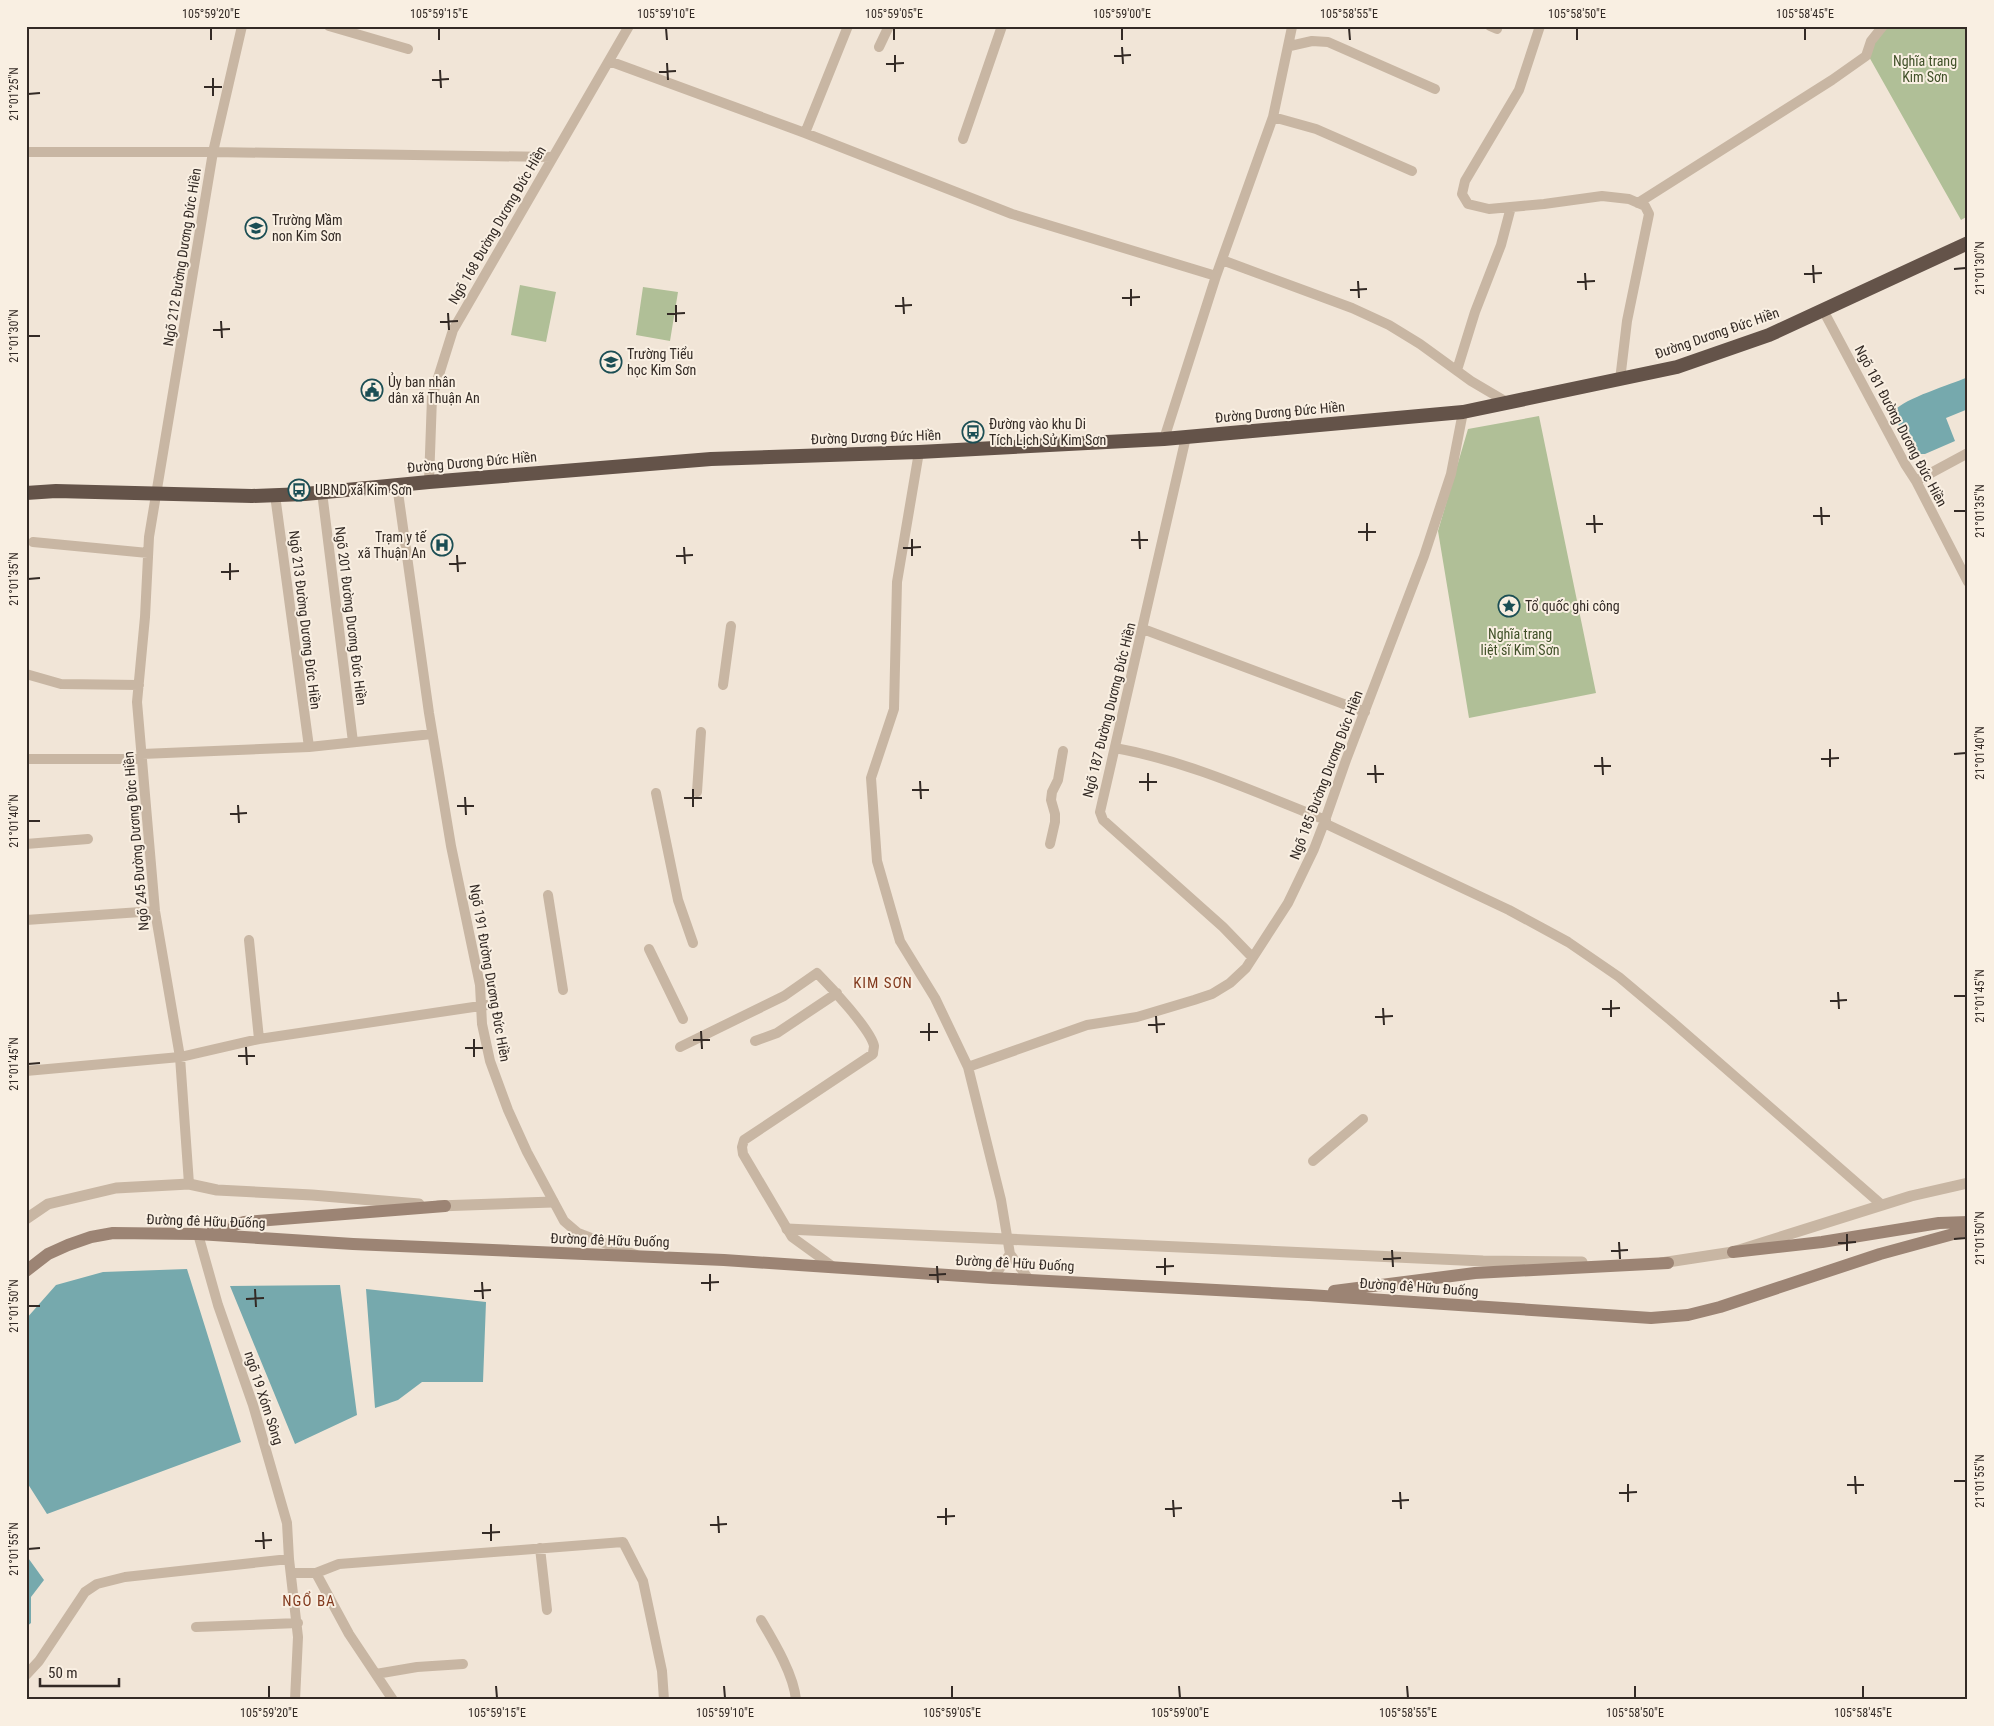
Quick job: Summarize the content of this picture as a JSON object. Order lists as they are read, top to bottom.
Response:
{
  "streets": {
    "highway": ["Đường Dương Đức Hiền"],
    "main road": ["Đường đê Hữu Đuống"],
    "street": [
      "Ngõ 168 Đường Dương Đức Hiền",
      "Ngõ 212 Đường Dương Đức Hiền",
      "Ngõ 181 Đường Dương Đức Hiền",
      "Ngõ 201 Đường Dương Đức Hiền",
      "Ngõ 213 Đường Dương Đức Hiền",
      "Ngõ 187 Đường Dương Đức Hiền",
      "Ngõ 185 Đường Dương Đức Hiền",
      "Ngõ 245 Đường Dương Đức Hiền",
      "Ngõ 191 Đường Dương Đức Hiền",
      "ngõ 19 Xóm Sông"
    ]
  },
  "crossings": [
    ["Ngõ 168 Đường Dương Đức Hiền", "Đường Dương Đức Hiền"],
    ["Ngõ 212 Đường Dương Đức Hiền", "Đường Dương Đức Hiền"],
    ["Ngõ 212 Đường Dương Đức Hiền", "Ngõ 245 Đường Dương Đức Hiền"],
    ["Đường Dương Đức Hiền", "Ngõ 181 Đường Dương Đức Hiền"],
    ["Đường Dương Đức Hiền", "Ngõ 201 Đường Dương Đức Hiền"],
    ["Đường Dương Đức Hiền", "Ngõ 213 Đường Dương Đức Hiền"],
    ["Đường Dương Đức Hiền", "Ngõ 187 Đường Dương Đức Hiền"],
    ["Đường Dương Đức Hiền", "Ngõ 185 Đường Dương Đức Hiền"],
    ["Đường Dương Đức Hiền", "Ngõ 245 Đường Dương Đức Hiền"],
    ["Đường Dương Đức Hiền", "Ngõ 191 Đường Dương Đức Hiền"],
    ["Ngõ 187 Đường Dương Đức Hiền", "Ngõ 185 Đường Dương Đức Hiền"],
    ["Ngõ 191 Đường Dương Đức Hiền", "Đường đê Hữu Đuống"],
    ["Đường đê Hữu Đuống", "ngõ 19 Xóm Sông"]
  ],
  "districts": ["KIM SƠN", "NGỔ BA"],
  "parks": ["Nghĩa trang Kim Sơn", "Nghĩa trang liệt sĩ Kim Sơn"],
  "places": {
    "school or university": ["Trường Mầm non Kim Sơn", "Trường Tiểu học Kim Sơn"],
    "public building": ["Ủy ban nhân dân xã Thuận An"],
    "bus stop": ["Đường vào khu Di Tích Lịch Sử Kim Sơn", "UBND xã Kim Sơn"],
    "hospital": ["Trạm y tế xã Thuận An"],
    "place": ["Tổ quốc ghi công"]
  },
  "scale_bar": "50 m",
  "coordinates": [
    "105°59'20\"E",
    "105°59'15\"E",
    "105°59'10\"E",
    "105°59'05\"E",
    "105°59'00\"E",
    "105°58'55\"E",
    "105°58'50\"E",
    "105°58'45\"E",
    "21°01'25\"N",
    "21°01'30\"N",
    "21°01'35\"N",
    "21°01'40\"N",
    "21°01'45\"N",
    "21°01'50\"N",
    "21°01'55\"N"
  ]
}
